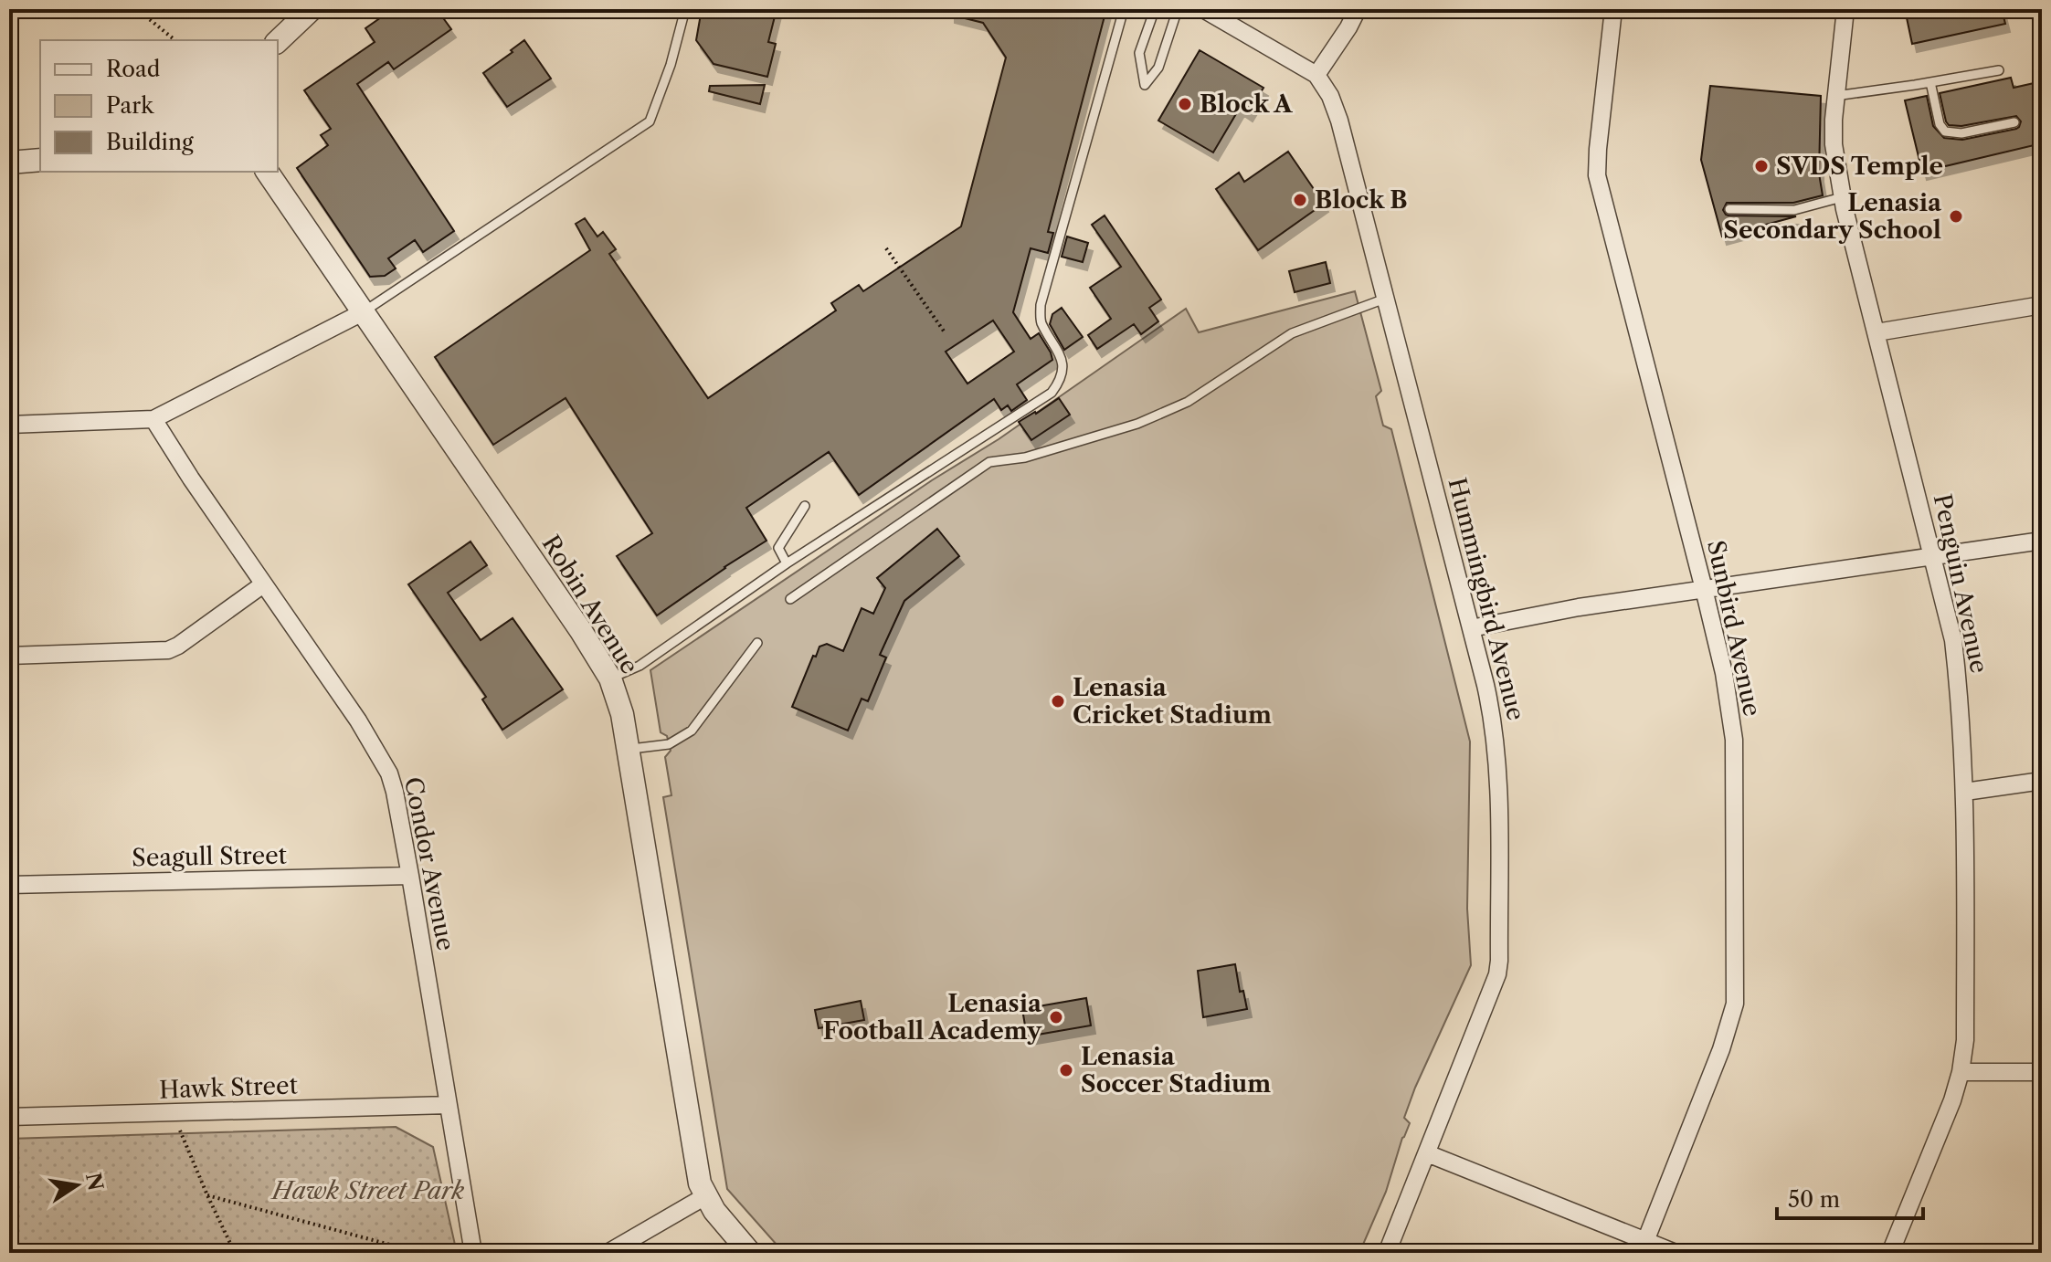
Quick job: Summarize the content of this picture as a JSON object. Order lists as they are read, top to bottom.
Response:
{
  "streets": {
    "street": [
      "Penguin Avenue",
      "Hummingbird Avenue",
      "Robin Avenue",
      "Sunbird Avenue",
      "Seagull Street",
      "Condor Avenue",
      "Hawk Street"
    ]
  },
  "crossings": [
    ["Seagull Street", "Condor Avenue"],
    ["Condor Avenue", "Hawk Street"]
  ],
  "parks": ["Hawk Street Park"],
  "places": [
    "Block A",
    "SVDS Temple",
    "Block B",
    "Lenasia Secondary School",
    "Lenasia Cricket Stadium",
    "Lenasia Football Academy",
    "Lenasia Soccer Stadium"
  ],
  "legend": ["Road", "Park", "Building"],
  "scale_bar": "50 m",
  "north": "right"
}
